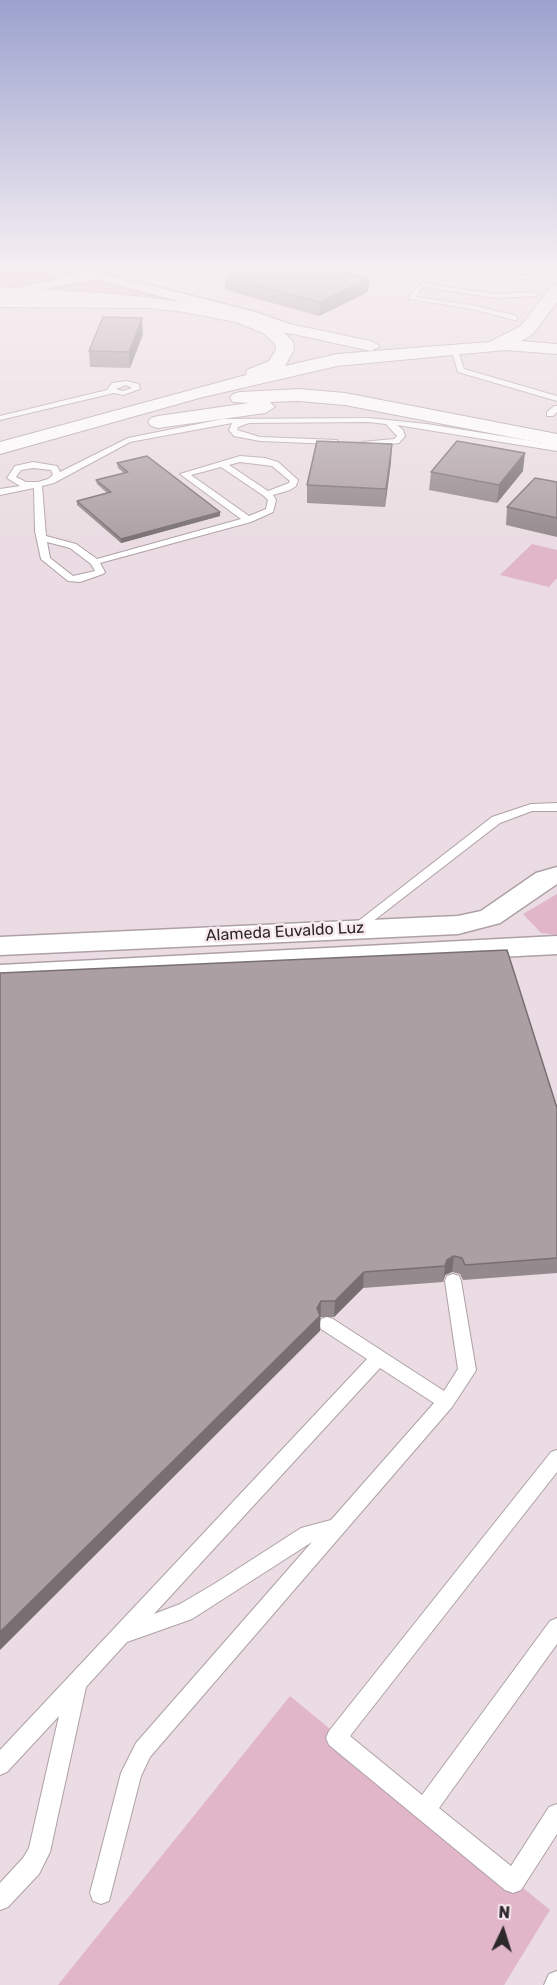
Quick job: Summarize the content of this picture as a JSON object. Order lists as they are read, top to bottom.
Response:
{
  "streets": {
    "street": ["Alameda Euvaldo Luz"]
  },
  "north": "top"
}
